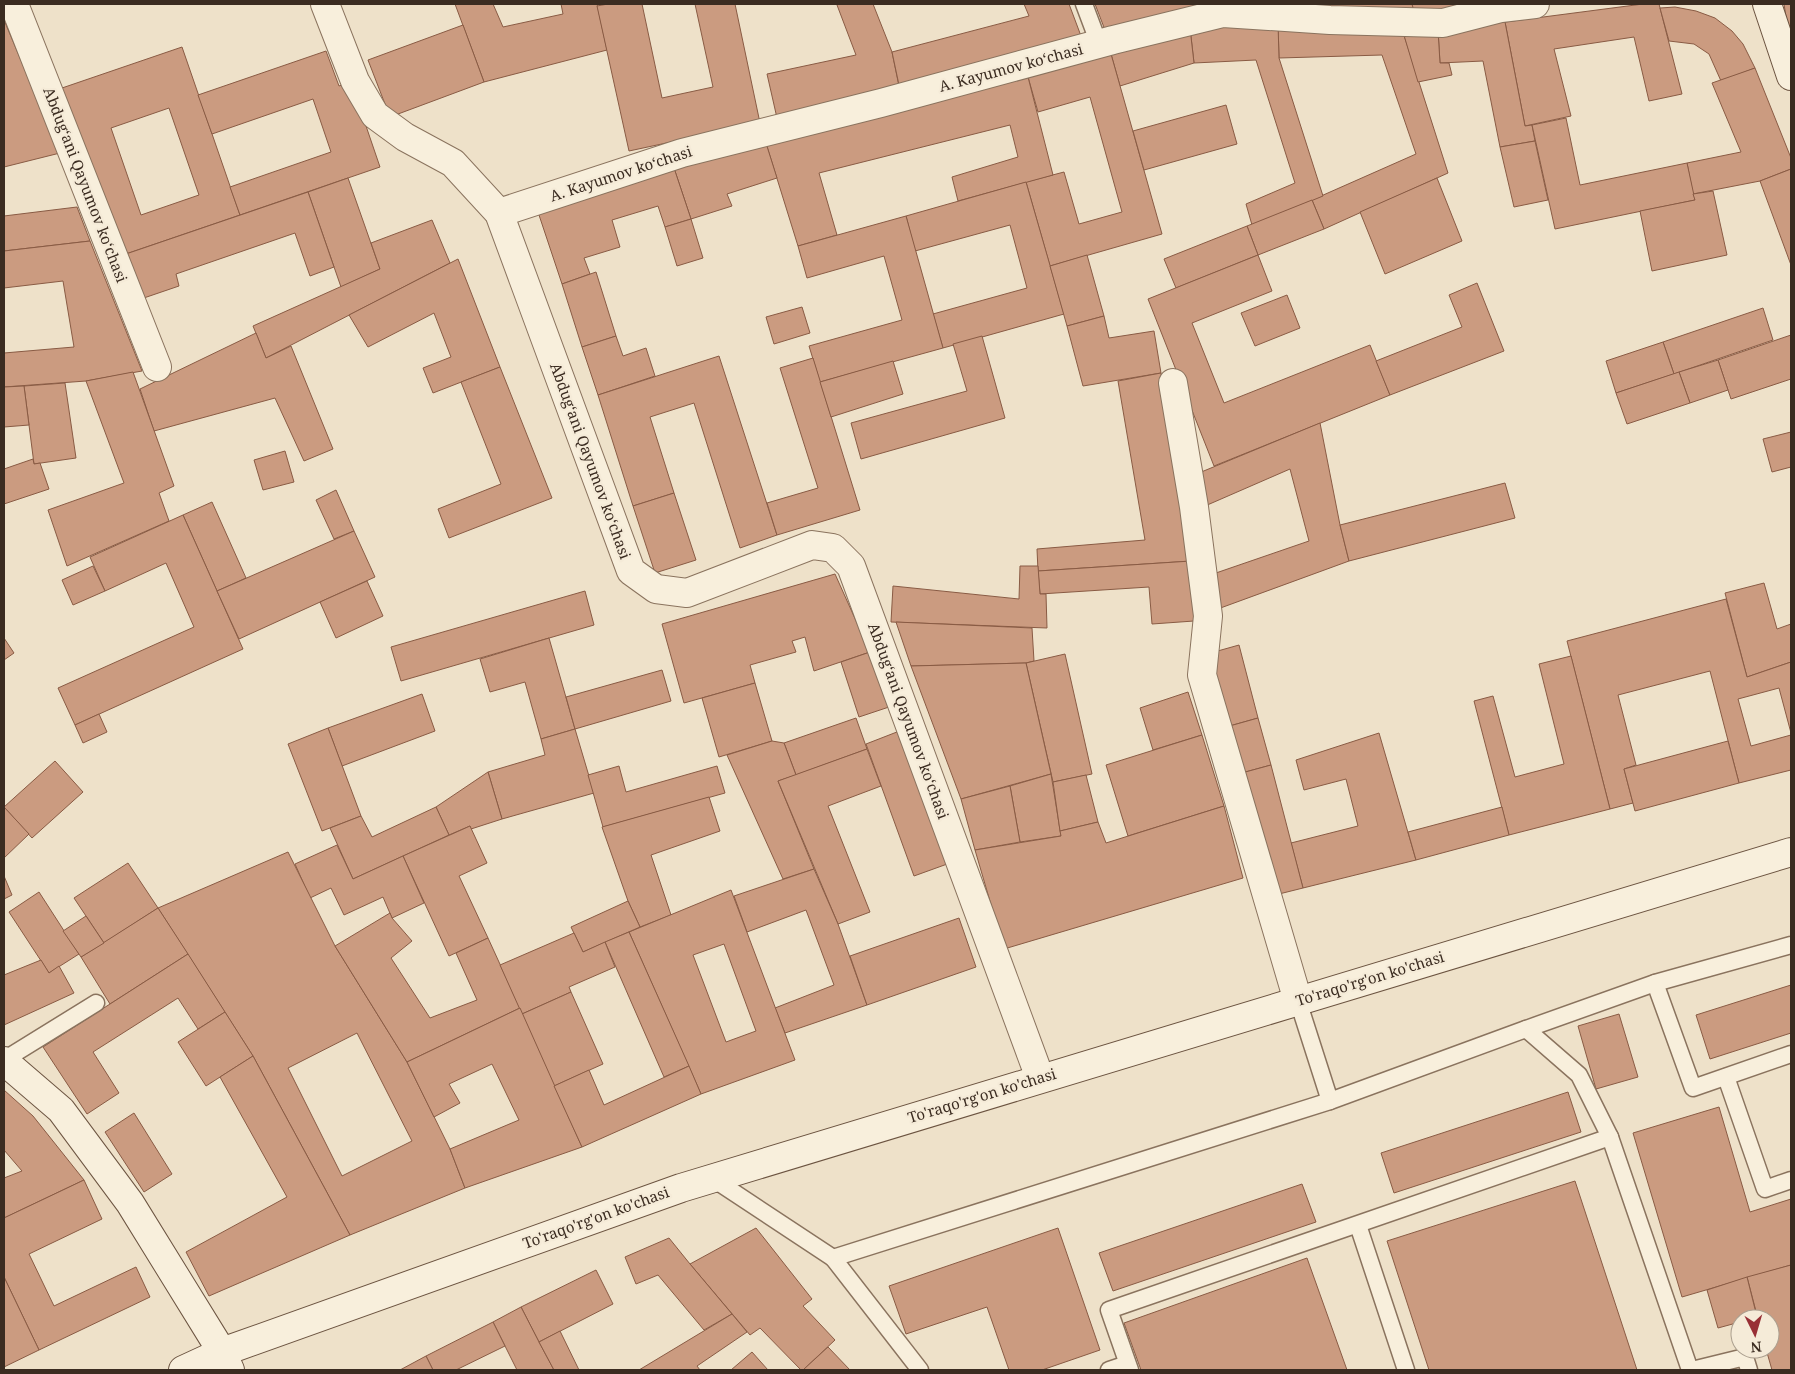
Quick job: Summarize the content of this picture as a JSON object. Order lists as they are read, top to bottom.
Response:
{
  "streets": {
    "street": ["A. Kayumov koʻchasi", "Abdug‘ani Qayumov ko‘chasi", "To'raqo'rg'on ko'chasi"]
  },
  "crossings": [
    ["A. Kayumov koʻchasi", "Abdug‘ani Qayumov ko‘chasi"],
    ["Abdug‘ani Qayumov ko‘chasi", "To'raqo'rg'on ko'chasi"]
  ],
  "north": "bottom"
}
